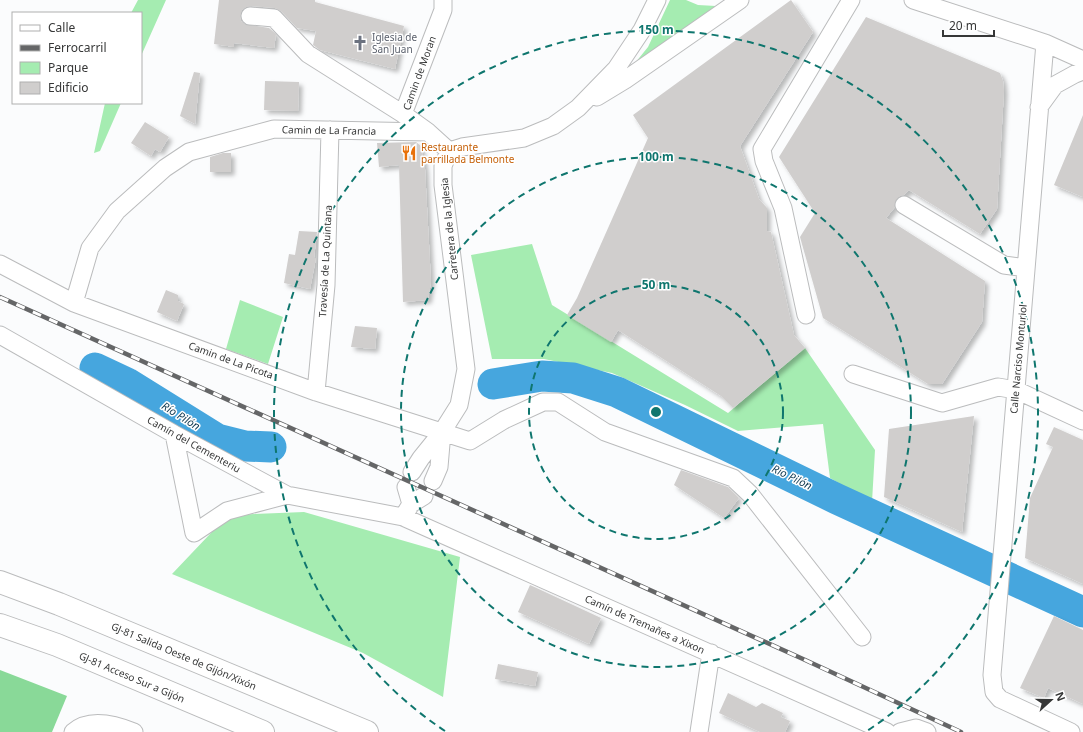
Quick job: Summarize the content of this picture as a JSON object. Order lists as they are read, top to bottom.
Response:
{
  "streets": {
    "highway": ["GJ-81 Salida Oeste de Gijón/Xixón", "GJ-81 Acceso Sur a Gijón"],
    "street": [
      "Camin de Moran",
      "Camin de La Francia",
      "Carretera de la Iglesia",
      "Travesía de La Quintana",
      "Calle Narciso Monturiol",
      "Camin de La Picota",
      "Camín del Cementeriu",
      "Camín de Tremañes a Xixon"
    ]
  },
  "crossings": [
    ["Camin de Moran", "Camin de La Francia"],
    ["Camin de Moran", "Carretera de la Iglesia"],
    ["Camin de La Francia", "Travesía de La Quintana"],
    ["Camin de La Francia", "Camin de La Picota"],
    ["Carretera de la Iglesia", "Camin de La Picota"],
    ["Carretera de la Iglesia", "Camín del Cementeriu"],
    ["Carretera de la Iglesia", "Camín de Tremañes a Xixon"],
    ["Travesía de La Quintana", "Camin de La Picota"],
    ["Camín del Cementeriu", "Camín de Tremañes a Xixon"]
  ],
  "water": ["Río Pilón"],
  "places": {
    "church": ["Iglesia de San Juan"],
    "restaurant": ["Restaurante parrillada Belmonte"]
  },
  "legend": [
    "Calle",
    "Ferrocarril",
    "Parque",
    "Edificio"
  ],
  "scale_bar": "20 m",
  "north": "right",
  "rings": ["150 m", "100 m", "50 m"]
}
